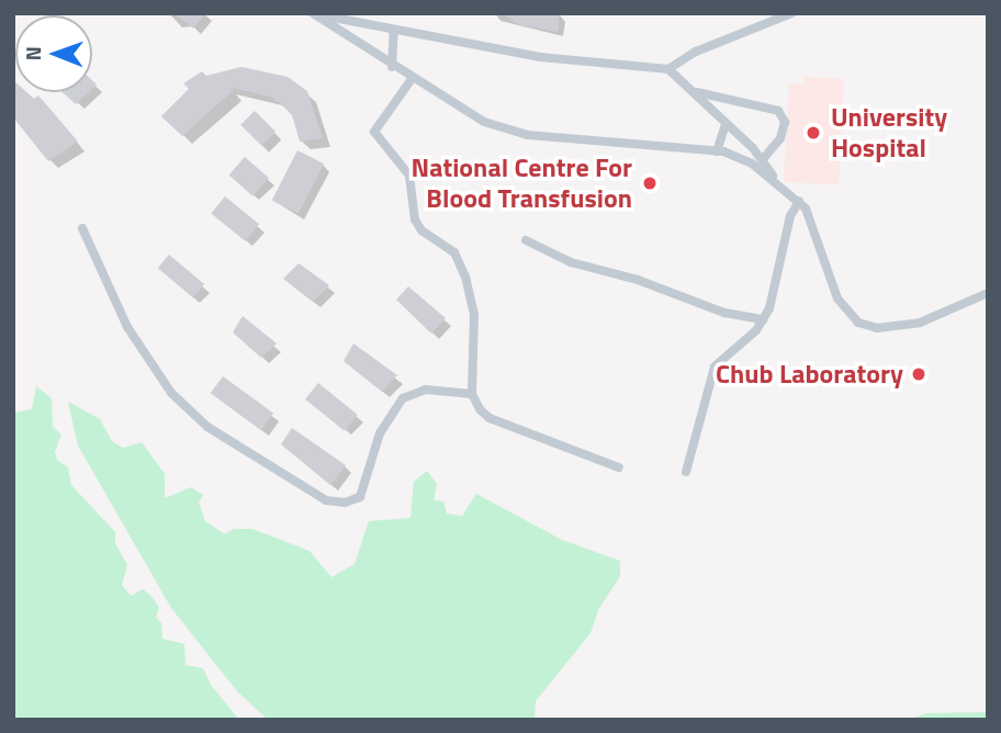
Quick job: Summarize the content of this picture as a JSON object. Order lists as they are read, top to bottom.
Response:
{
  "places": ["University Hospital", "National Centre For Blood Transfusion", "Chub Laboratory"],
  "north": "left"
}
